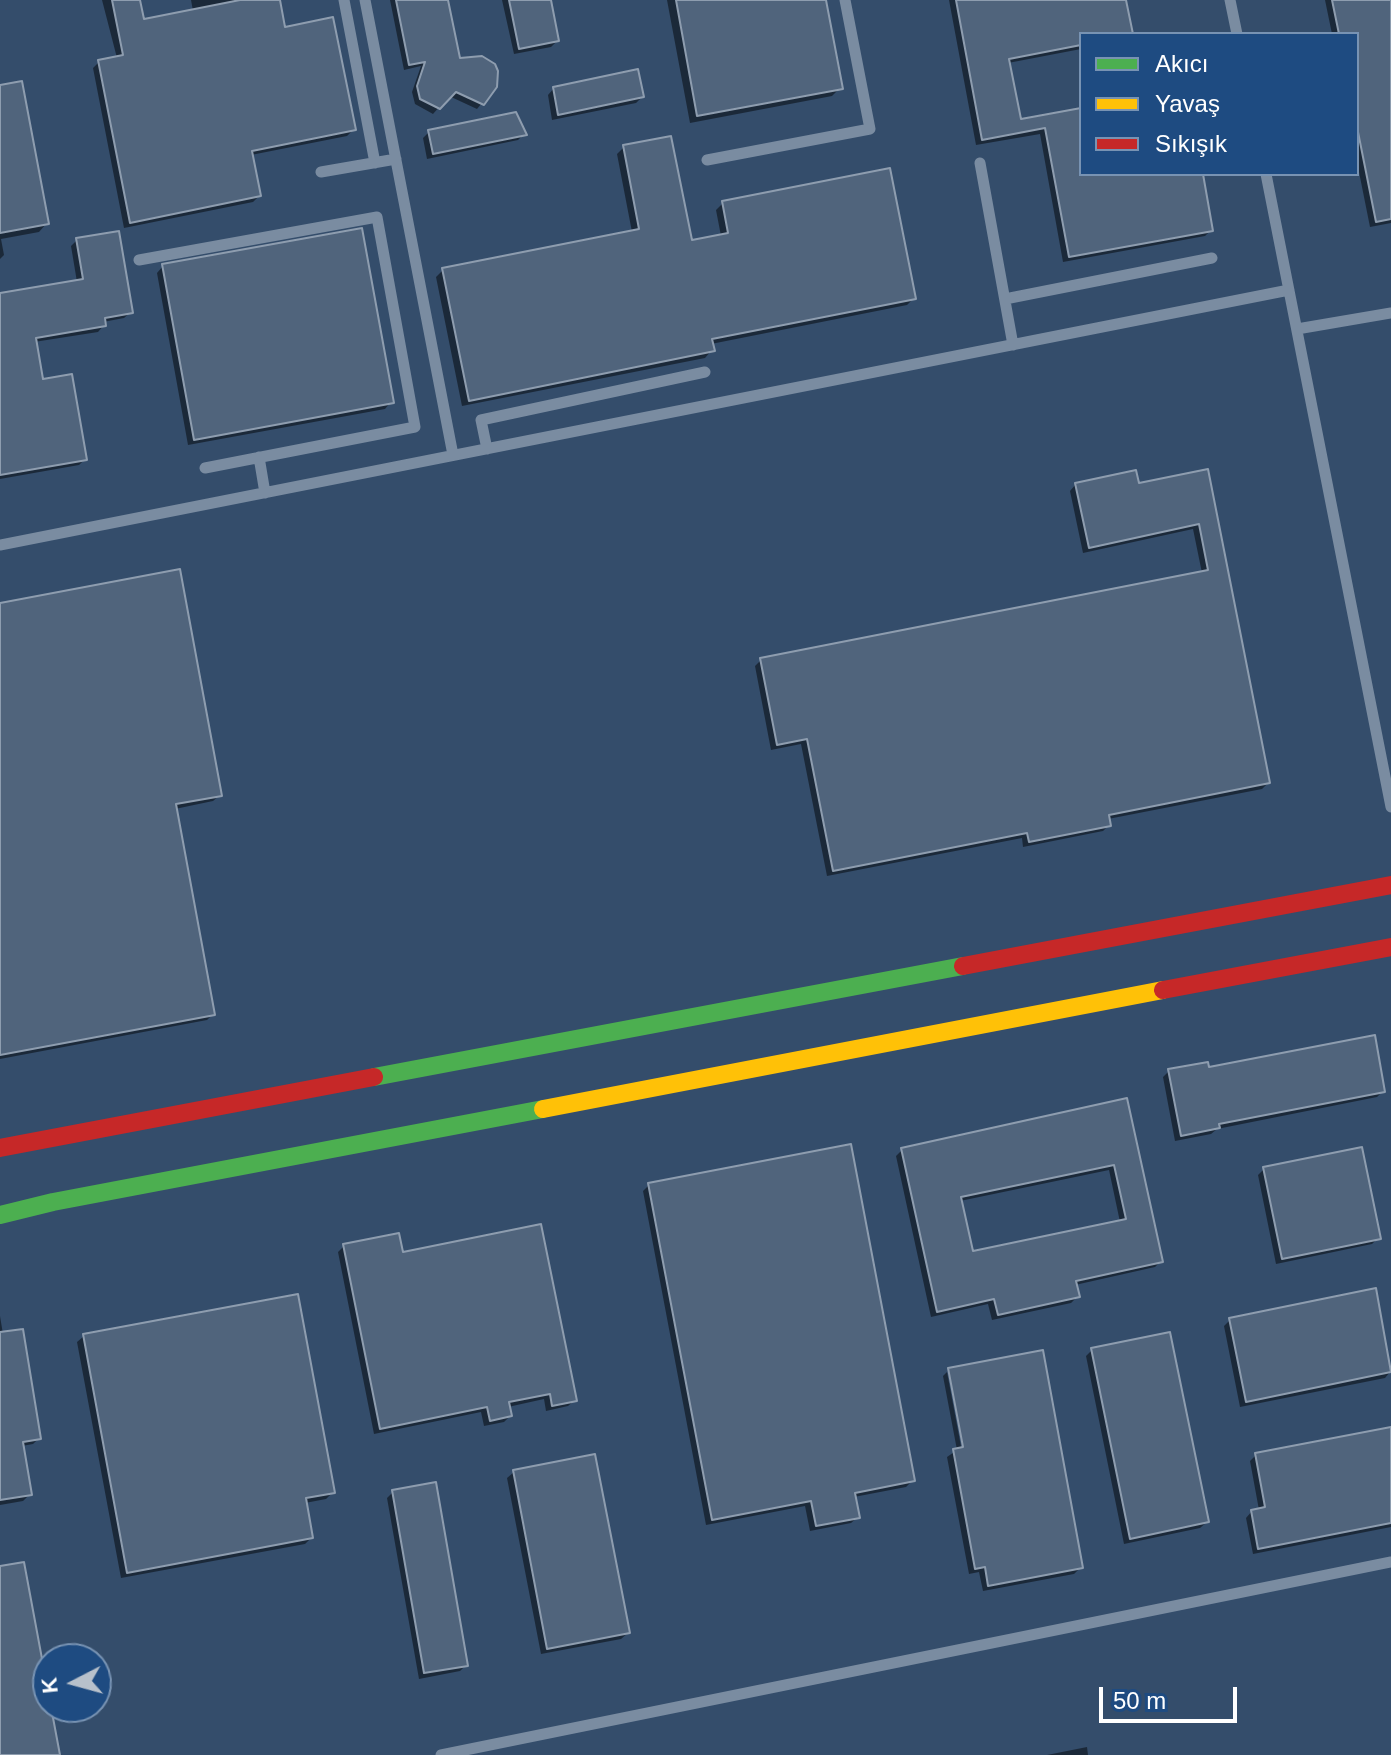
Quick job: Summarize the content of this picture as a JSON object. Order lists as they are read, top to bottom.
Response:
{
  "legend": ["Akıcı", "Yavaş", "Sıkışık"],
  "scale_bar": "50 m",
  "north": "left"
}
